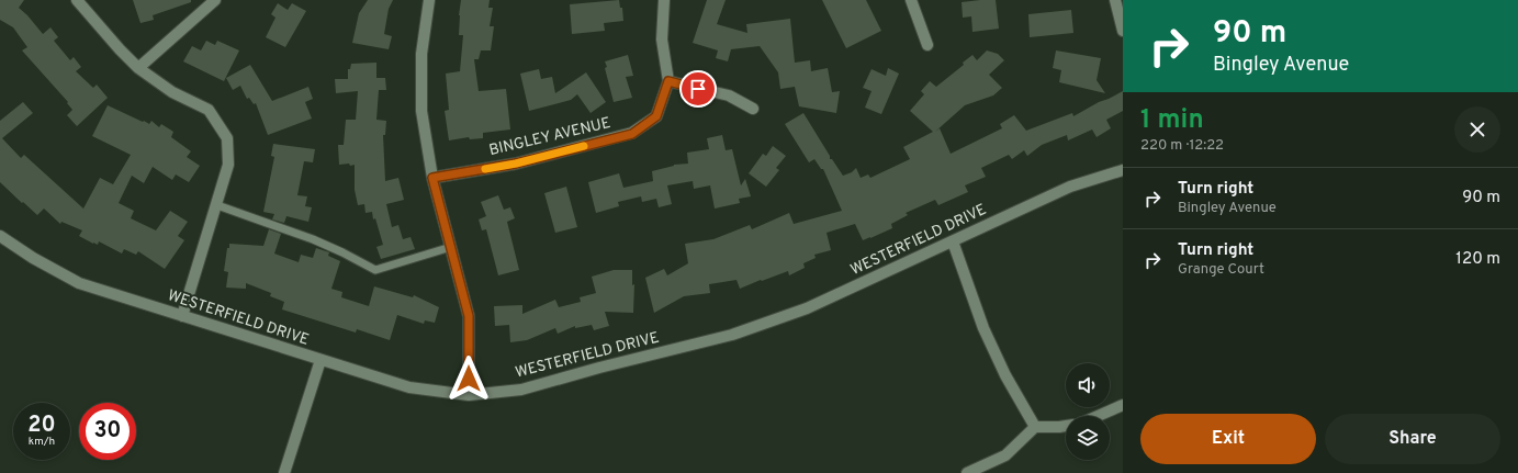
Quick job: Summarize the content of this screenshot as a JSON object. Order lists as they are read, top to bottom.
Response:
{
  "streets": {
    "street": ["BINGLEY AVENUE", "WESTERFIELD DRIVE"]
  },
  "page": {
    "turn": ["90 m", "Bingley Avenue"],
    "heading": ["1 min", "220 m · 12:22"],
    "list": [
      {
        "name": "Turn right",
        "note": "Bingley Avenue",
        "value": "90 m"
      },
      {
        "name": "Turn right",
        "note": "Grange Court",
        "value": "120 m"
      }
    ],
    "speed": "20 km/h",
    "limit": "30",
    "buttons": ["Exit", "Share"]
  }
}
